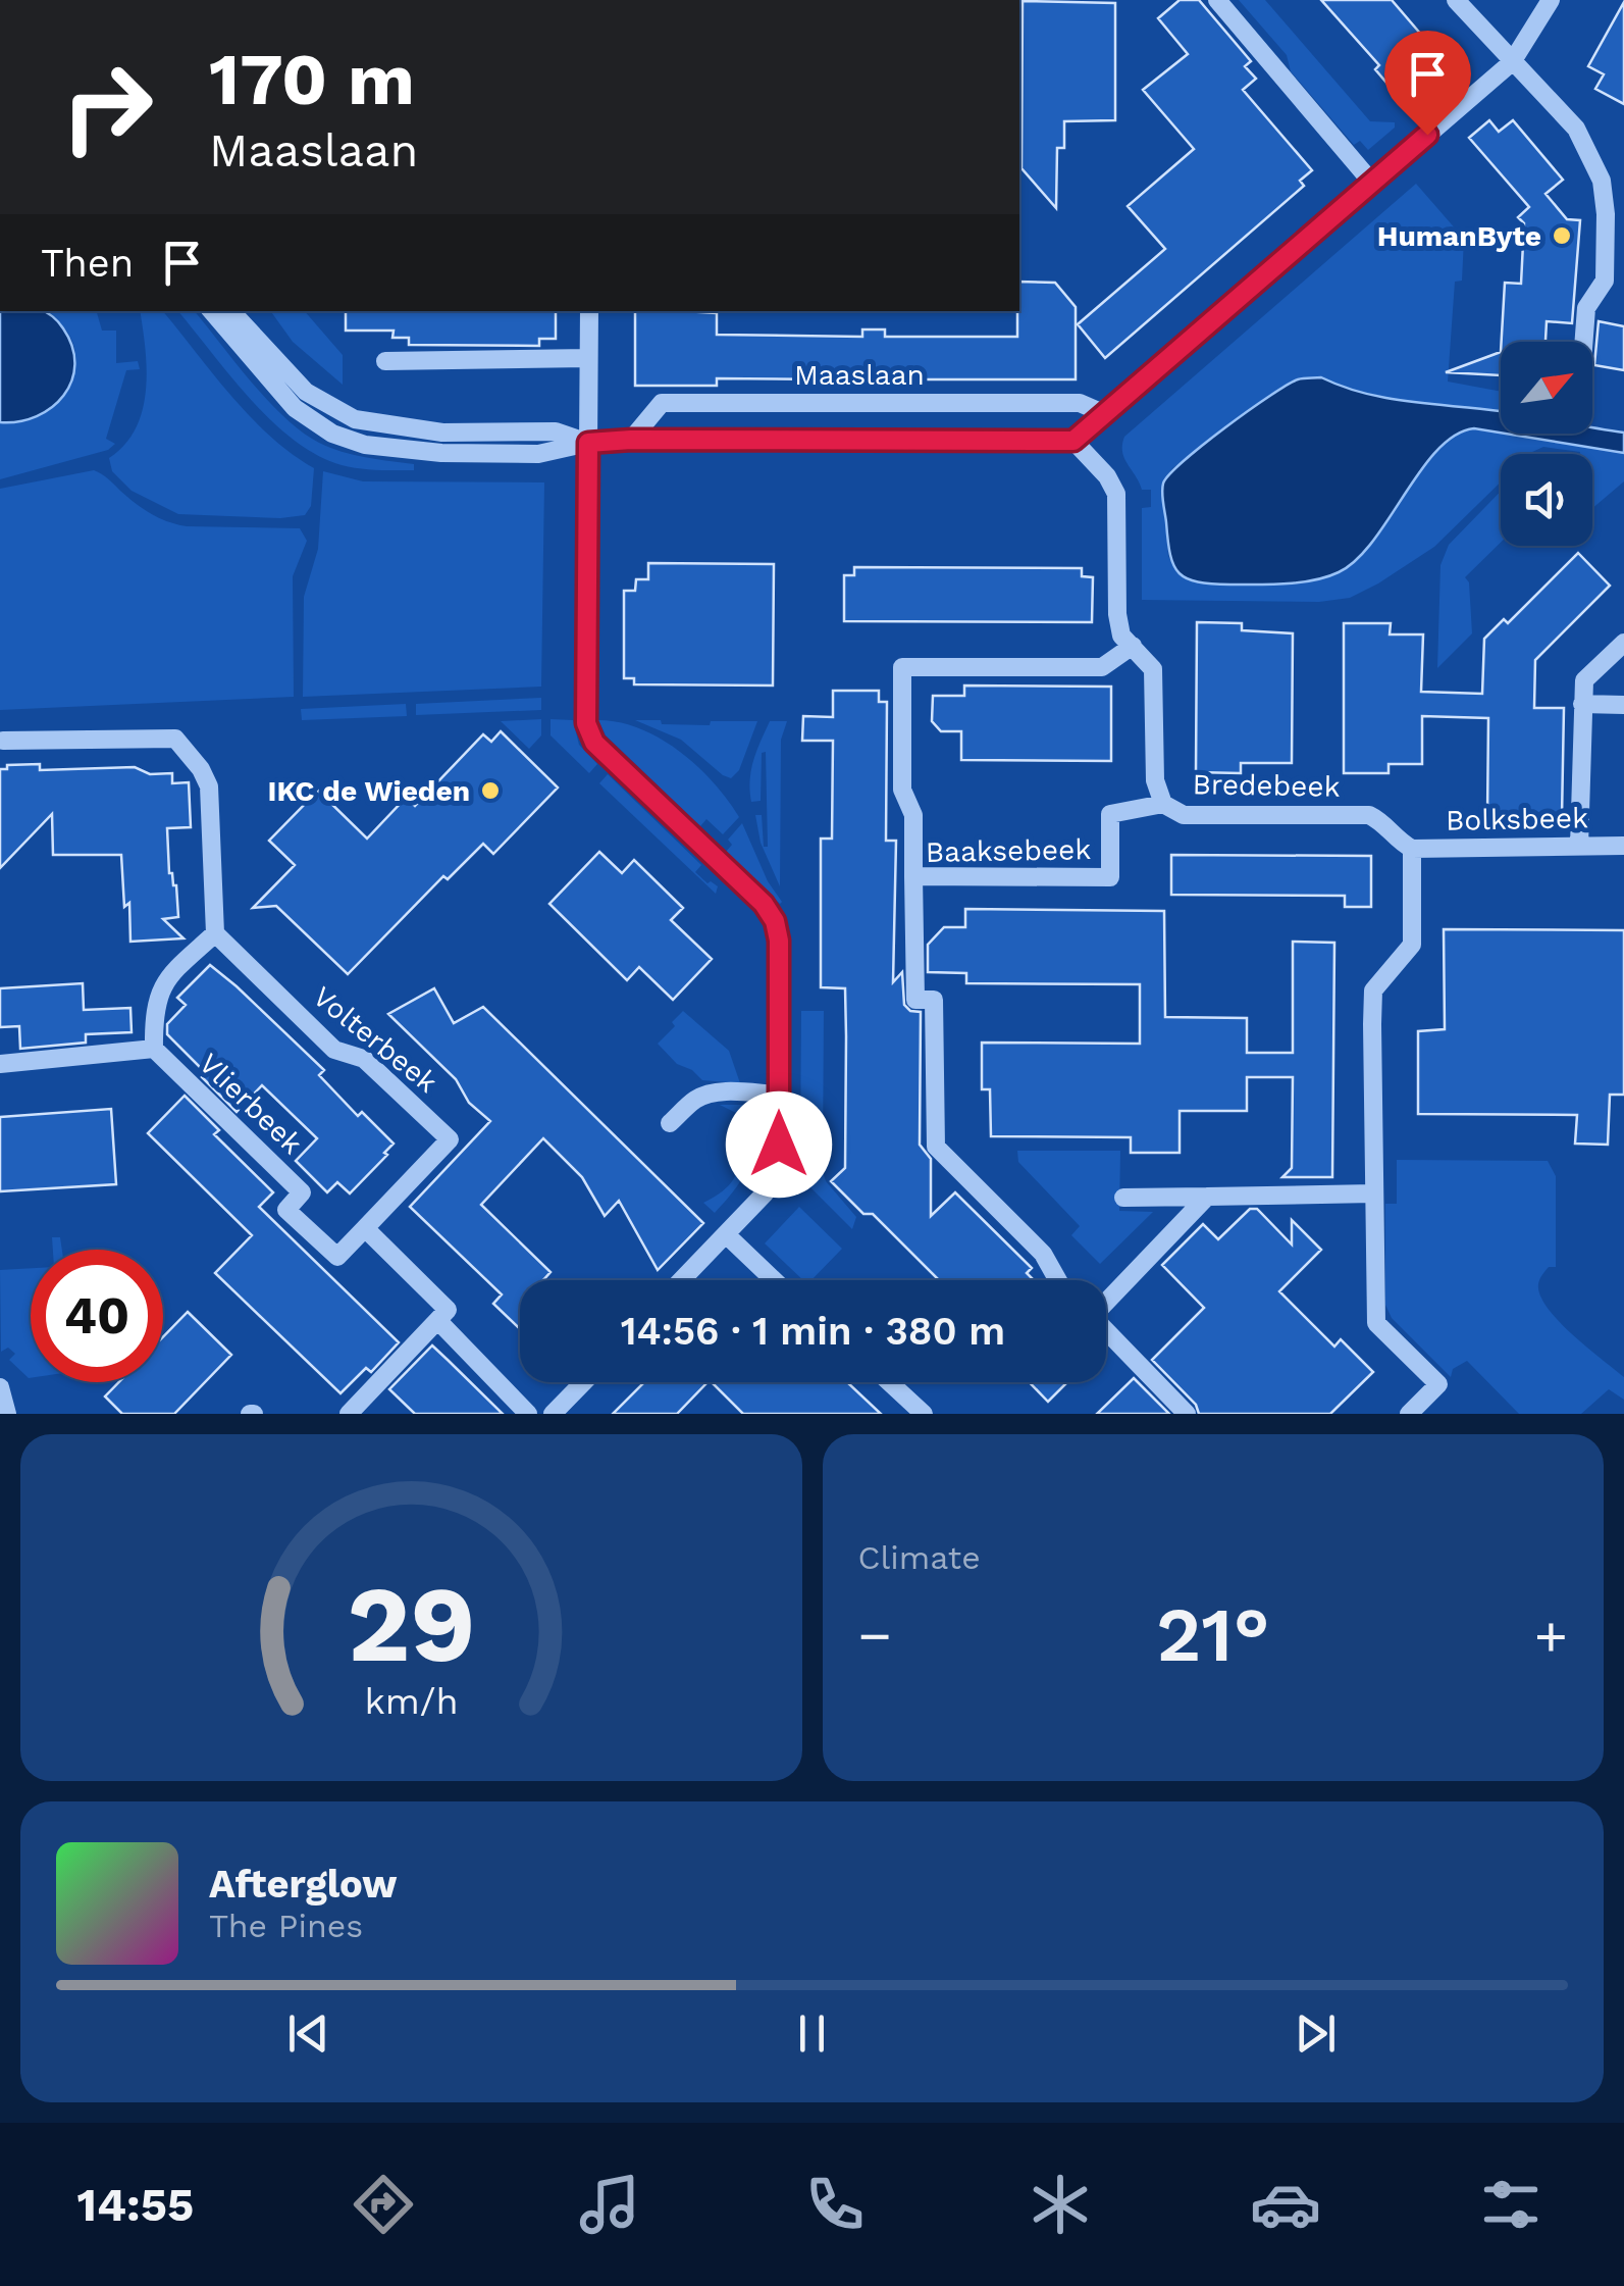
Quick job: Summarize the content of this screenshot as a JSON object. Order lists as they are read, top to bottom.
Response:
{
  "streets": {
    "street": [
      "Maaslaan",
      "Bredebeek",
      "Bolksbeek",
      "Baaksebeek",
      "Volterbeek",
      "Vlierbeek"
    ]
  },
  "crossings": [
    ["Bredebeek", "Bolksbeek"],
    ["Bredebeek", "Baaksebeek"],
    ["Volterbeek", "Vlierbeek"]
  ],
  "places": ["HumanByte", "IKC de Wieden"],
  "north": "top right",
  "page": {
    "turn": ["170 m", "Maaslaan"],
    "then": "Then",
    "limit": "40",
    "trip": "14:56 · 1 min · 380 m",
    "tile": "Climate",
    "heat": ["−", "21°", "+"],
    "song": ["Afterglow", "The Pines"],
    "tabs": "14:55",
    "gauge": ["29", "km/h"]
  }
}
